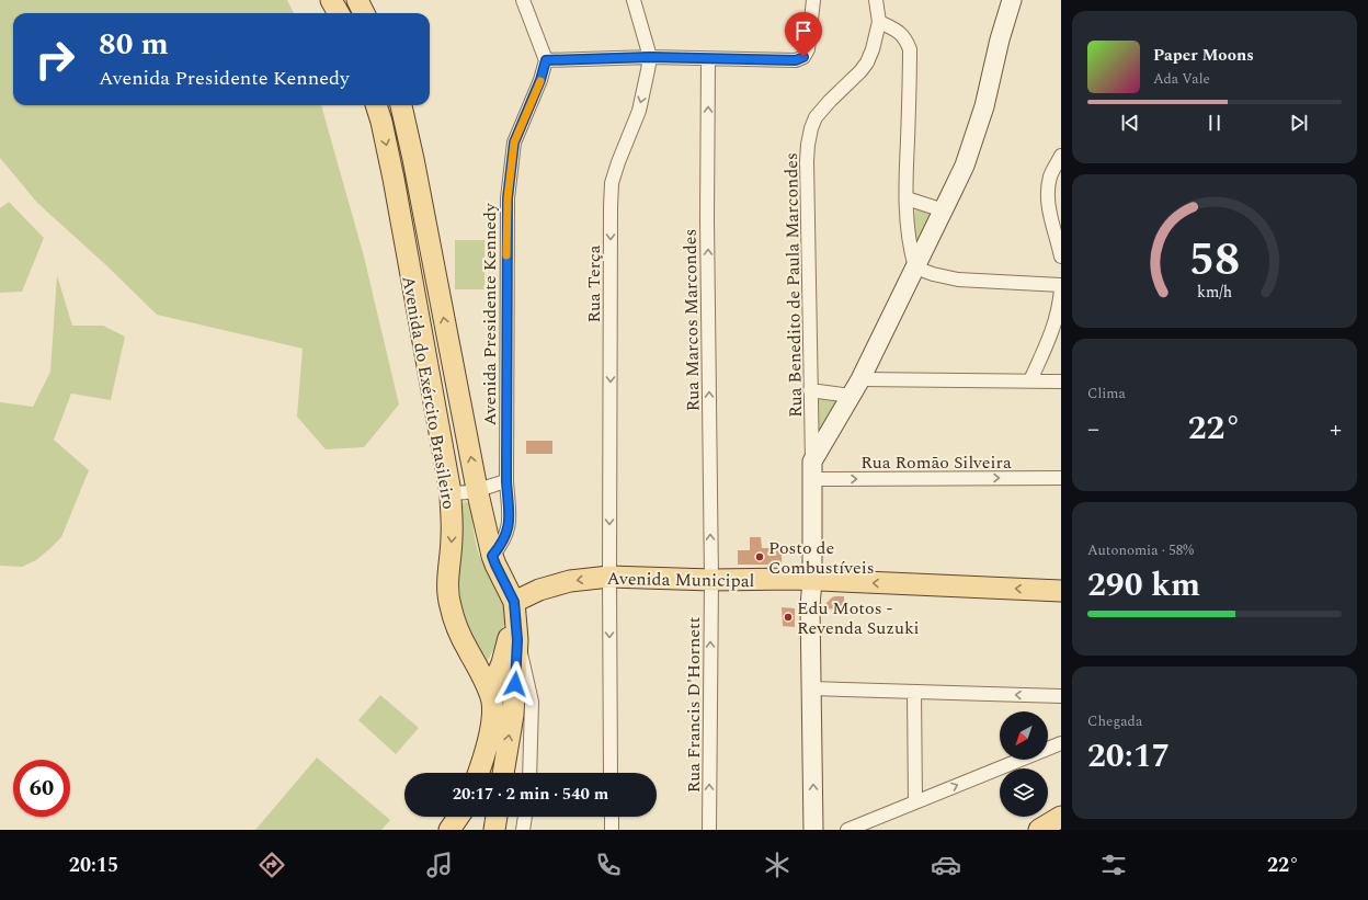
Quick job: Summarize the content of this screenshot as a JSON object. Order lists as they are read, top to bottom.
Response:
{
  "streets": {
    "main road": ["Avenida do Exército Brasileiro", "Avenida Municipal"],
    "street": [
      "Rua Terça",
      "Rua Benedito de Paula Marcondes",
      "Avenida Presidente Kennedy",
      "Rua Marcos Marcondes",
      "Rua Romão Silveira",
      "Rua Francis D'Hornett"
    ]
  },
  "crossings": [
    ["Rua Terça", "Avenida Municipal"],
    ["Rua Benedito de Paula Marcondes", "Rua Romão Silveira"],
    ["Avenida Presidente Kennedy", "Avenida do Exército Brasileiro"],
    ["Rua Marcos Marcondes", "Avenida Municipal"],
    ["Rua Marcos Marcondes", "Rua Francis D'Hornett"],
    ["Avenida do Exército Brasileiro", "Avenida Municipal"],
    ["Avenida Municipal", "Rua Francis D'Hornett"]
  ],
  "one_way": [
    "Rua Terça",
    "Rua Marcos Marcondes",
    "Avenida Municipal",
    "Rua Francis D'Hornett"
  ],
  "places": ["Posto de Combustíveis", "Edu Motos - Revenda Suzuki"],
  "north": "bottom left",
  "page": {
    "turn": ["80 m", "Avenida Presidente Kennedy"],
    "song": ["Paper Moons", "Ada Vale"],
    "tile": [
      "Clima",
      ["Autonomia · 58%", "290 km"],
      ["Chegada", "20:17"]
    ],
    "heat": ["−", "22°", "+"],
    "limit": "60",
    "trip": "20:17 · 2 min · 540 m",
    "tabs": ["20:15", "22°"],
    "gauge": ["58", "km/h"]
  }
}
